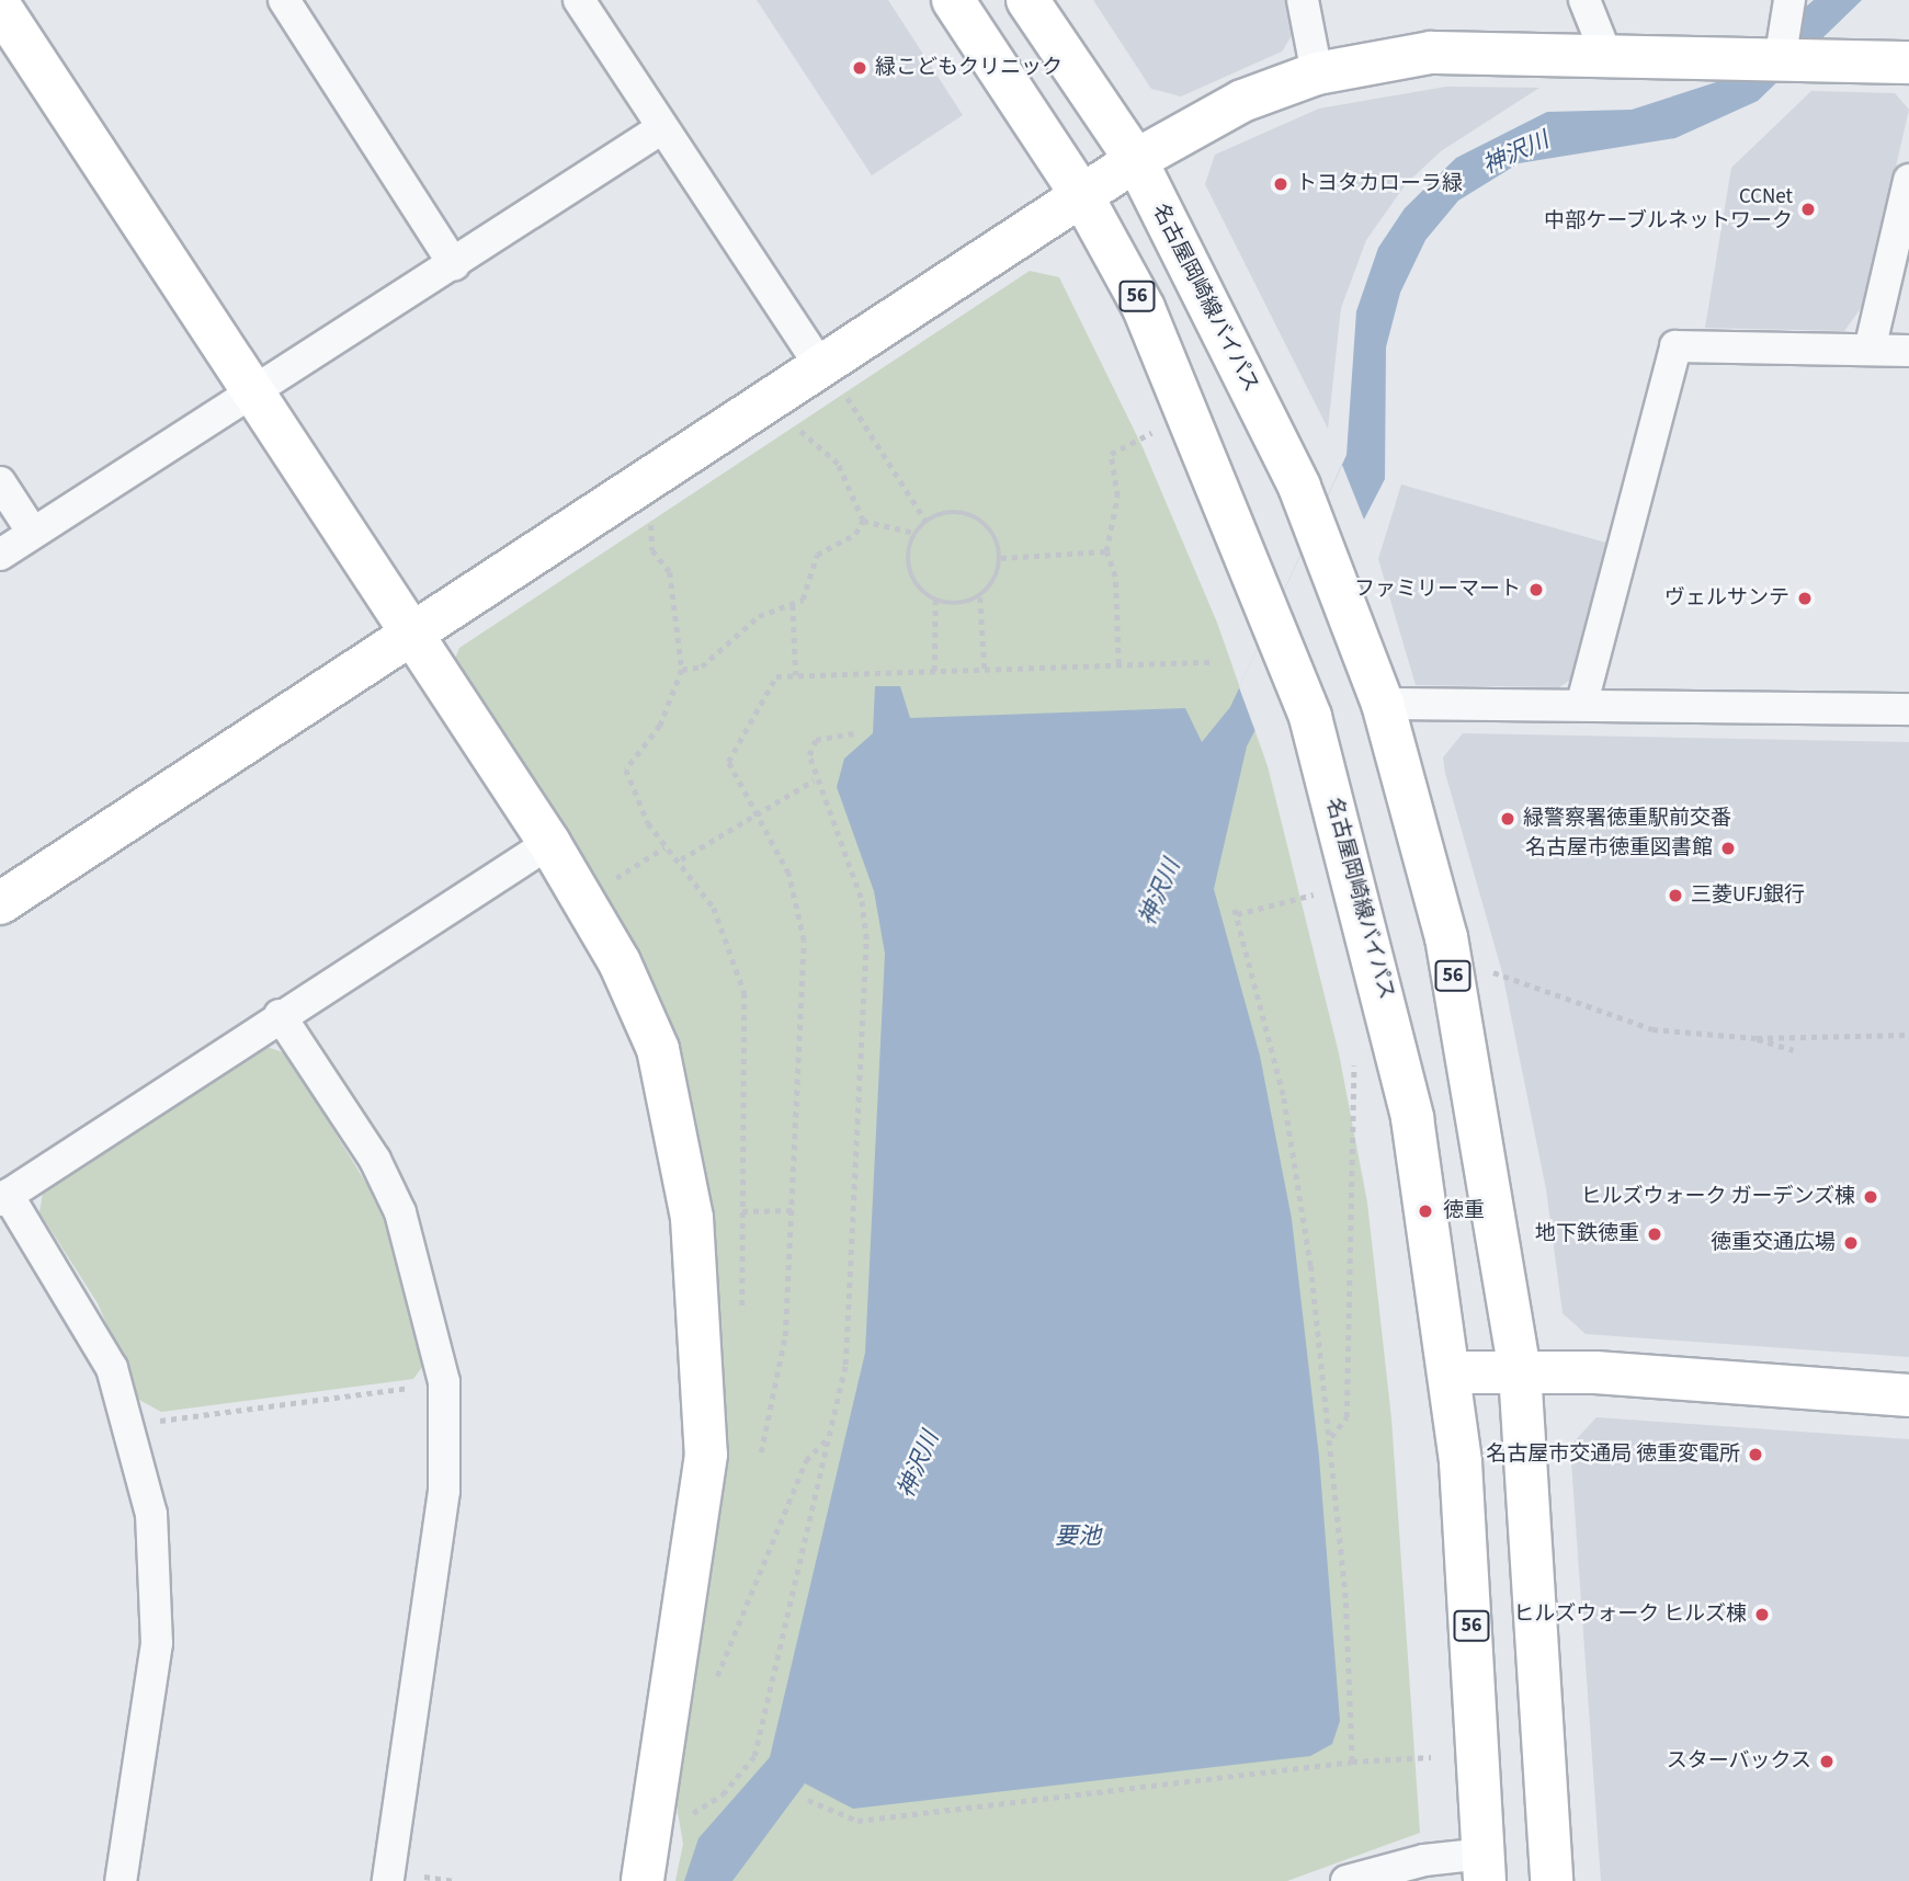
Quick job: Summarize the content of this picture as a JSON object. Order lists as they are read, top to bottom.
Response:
{
  "streets": {
    "street": ["56", "名古屋岡崎線バイパス"]
  },
  "water": ["神沢川", "要池"],
  "places": [
    "緑こどもクリニック",
    "トヨタカローラ緑",
    "CCNet 中部ケーブルネットワーク",
    "ファミリーマート",
    "ヴェルサンテ",
    "緑警察署徳重駅前交番",
    "名古屋市徳重図書館",
    "三菱UFJ銀行",
    "ヒルズウォーク ガーデンズ棟",
    "徳重",
    "地下鉄徳重",
    "徳重交通広場",
    "名古屋市交通局 徳重変電所",
    "ヒルズウォーク ヒルズ棟",
    "スターバックス"
  ]
}
